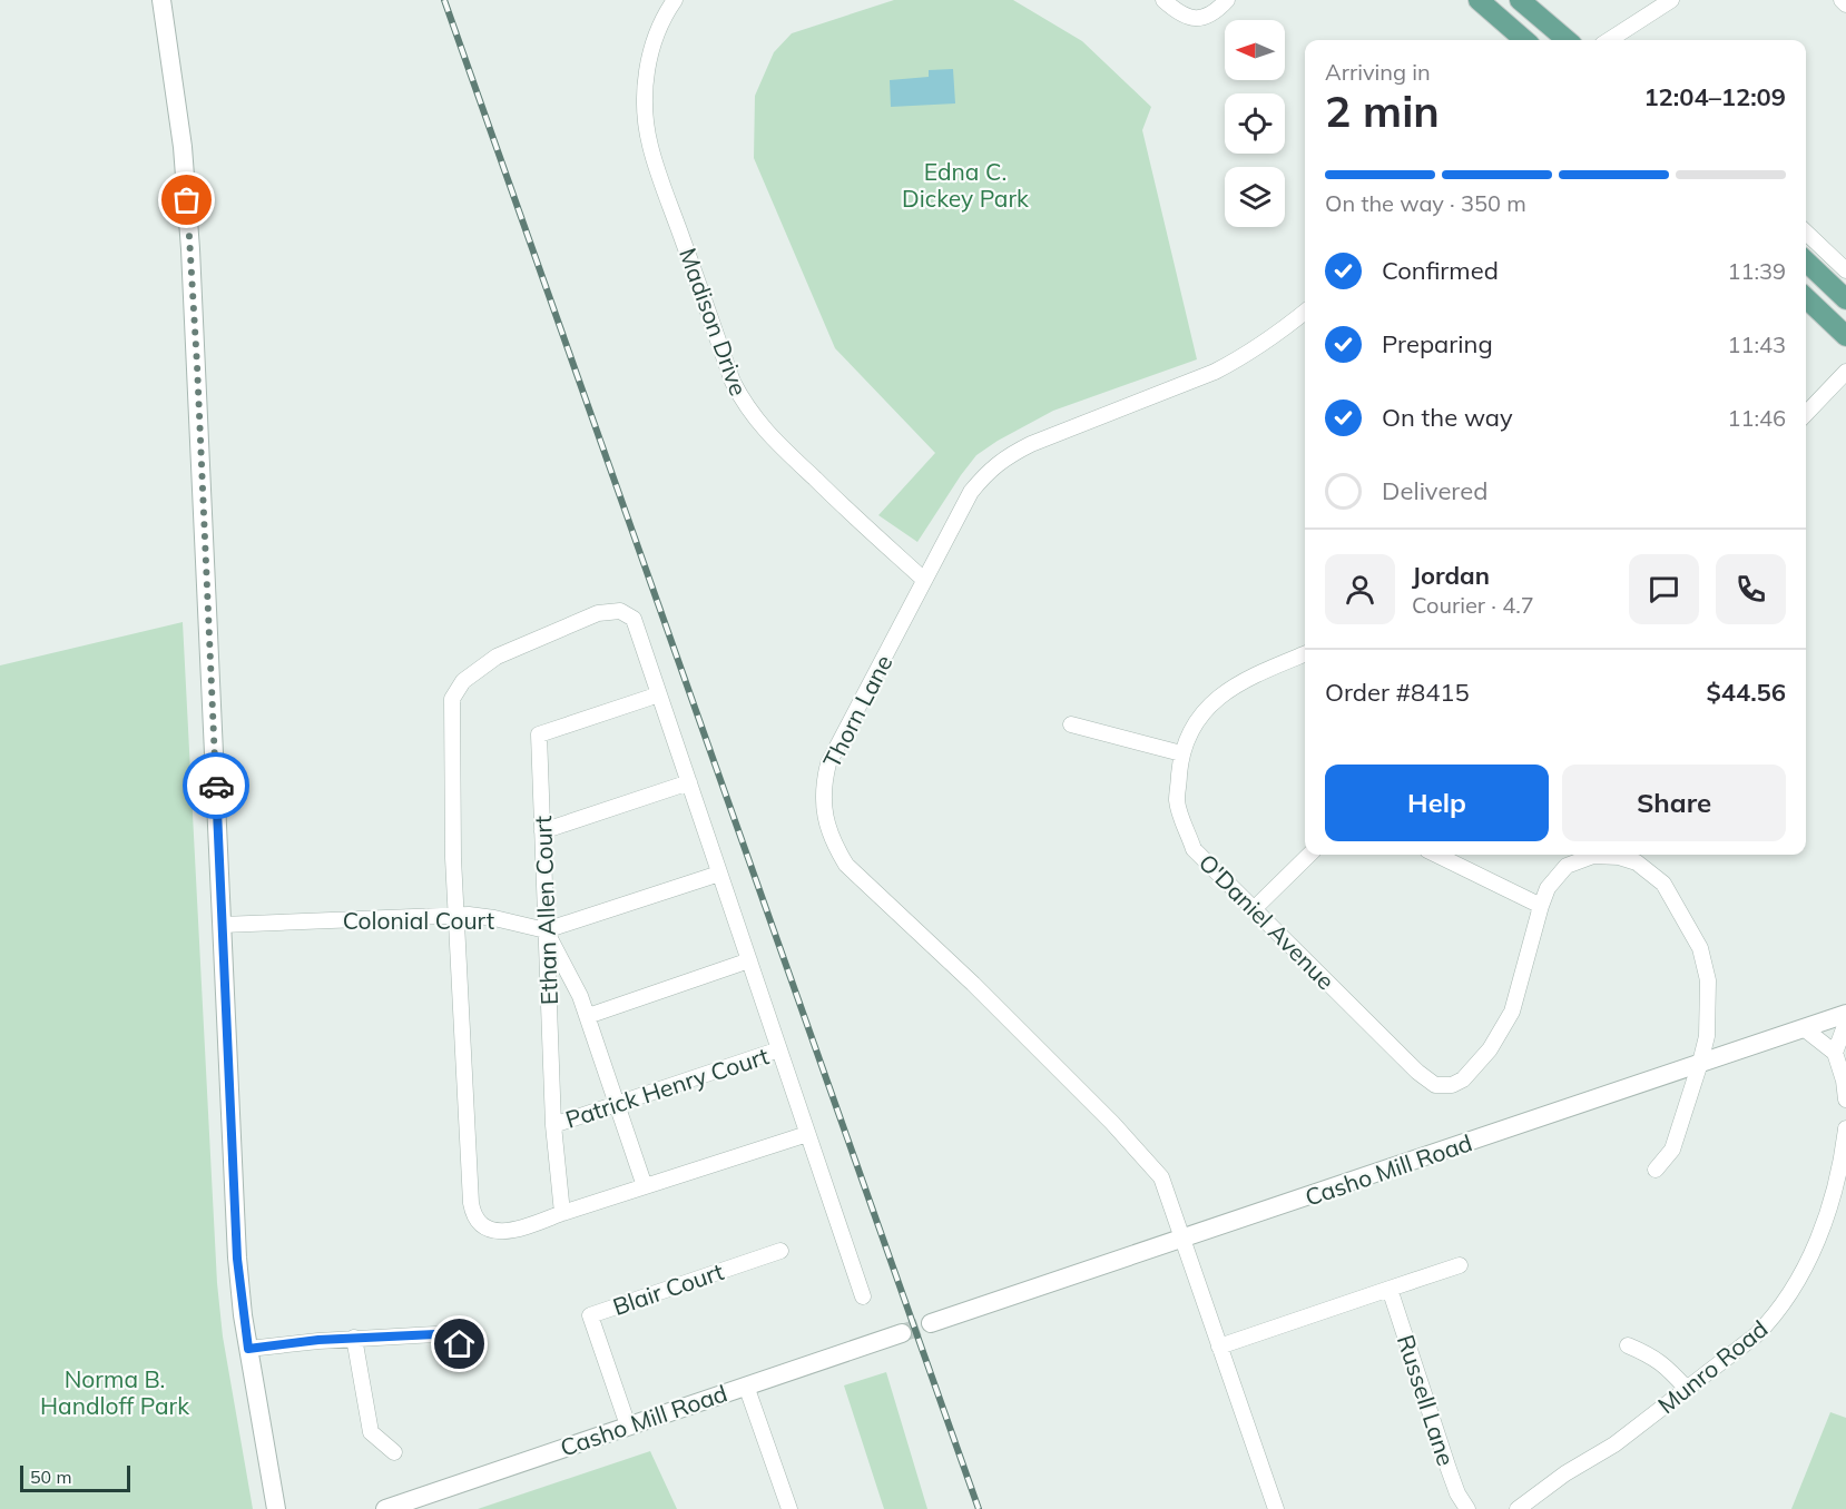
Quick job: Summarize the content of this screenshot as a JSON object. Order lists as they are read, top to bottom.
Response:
{
  "streets": {
    "street": [
      "Madison Drive",
      "Thorn Lane",
      "Ethan Allen Court",
      "Colonial Court",
      "O'Daniel Avenue",
      "Patrick Henry Court",
      "Casho Mill Road",
      "Blair Court",
      "Munro Road",
      "Russell Lane"
    ]
  },
  "crossings": [
    ["Madison Drive", "Thorn Lane"],
    ["Thorn Lane", "Casho Mill Road"],
    ["Ethan Allen Court", "Colonial Court"],
    ["Ethan Allen Court", "Patrick Henry Court"],
    ["Casho Mill Road", "Blair Court"]
  ],
  "parks": ["Edna C. Dickey Park", "Norma B. Handloff Park"],
  "scale_bar": "50 m",
  "north": "left",
  "page": {
    "heading": ["2 min", "Arriving in", "12:04–12:09"],
    "panel": [
      "Jordan",
      "Courier · 4.7",
      "Order #8415",
      "$44.56"
    ],
    "bar": "On the way · 350 m",
    "list": [
      ["Confirmed", "11:39"],
      ["Preparing", "11:43"],
      ["On the way", "11:46"],
      "Delivered"
    ],
    "buttons": ["Help", "Share"],
    "scale": "50 m"
  }
}
